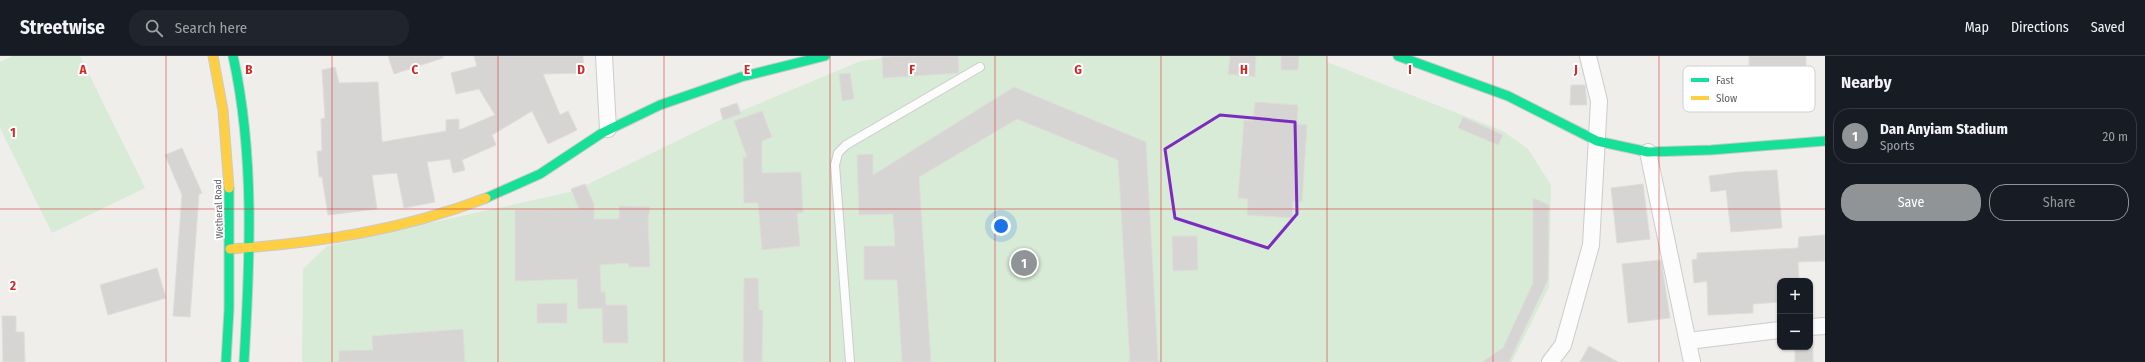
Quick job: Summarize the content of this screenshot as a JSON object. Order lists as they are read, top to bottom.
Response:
{
  "streets": {
    "street": ["Wetheral Road"]
  },
  "legend": ["Fast", "Slow"],
  "page": {
    "header": "Streetwise",
    "search": "Search here",
    "nav": ["Map", "Directions", "Saved"],
    "heading": "Nearby",
    "list": [
      {
        "mark": "1",
        "name": "Dan Anyiam Stadium",
        "note": "Sports",
        "value": "20 m"
      }
    ],
    "buttons": ["Save", "Share"],
    "pins": "1",
    "map_buttons": ["+", "−"]
  },
  "grid": {
    "columns": [
      "A",
      "B",
      "C",
      "D",
      "E",
      "F",
      "G",
      "H",
      "I",
      "J"
    ],
    "rows": ["1", "2"]
  }
}
